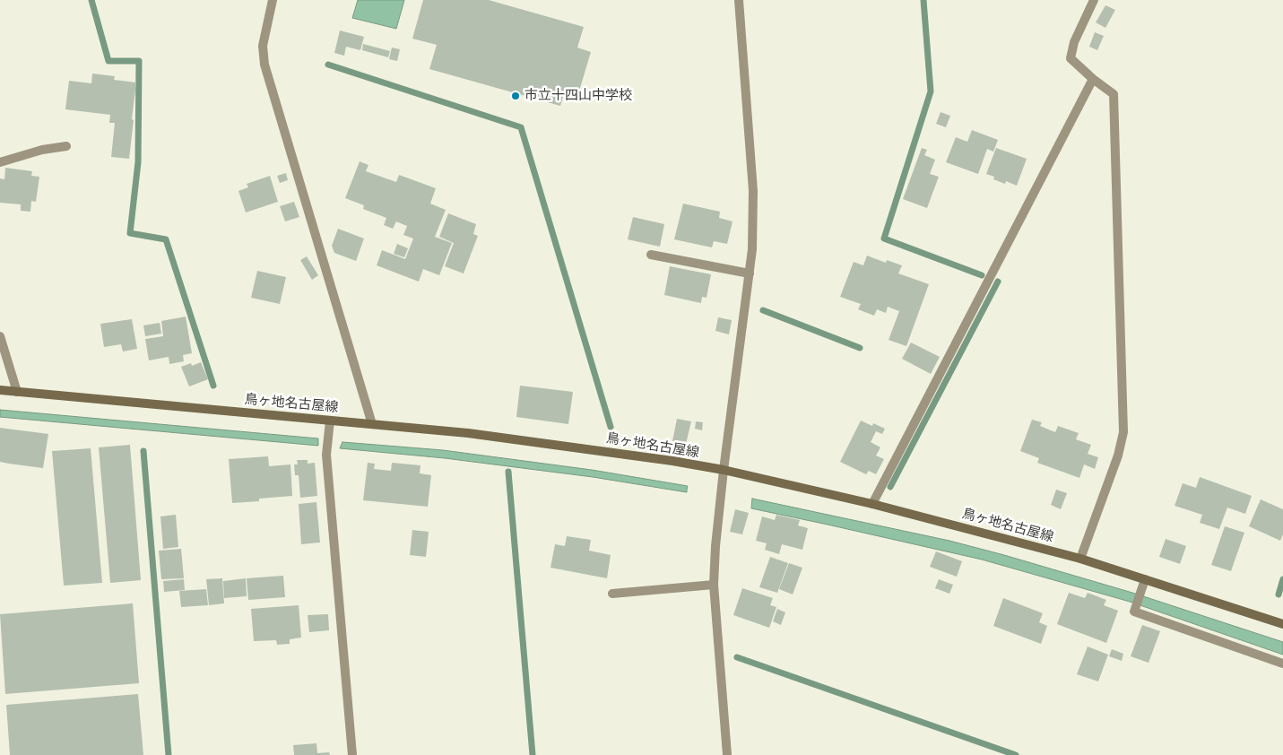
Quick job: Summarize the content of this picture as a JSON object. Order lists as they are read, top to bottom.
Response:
{
  "streets": {
    "main road": ["鳥ヶ地名古屋線"]
  },
  "places": ["市立十四山中学校"]
}
